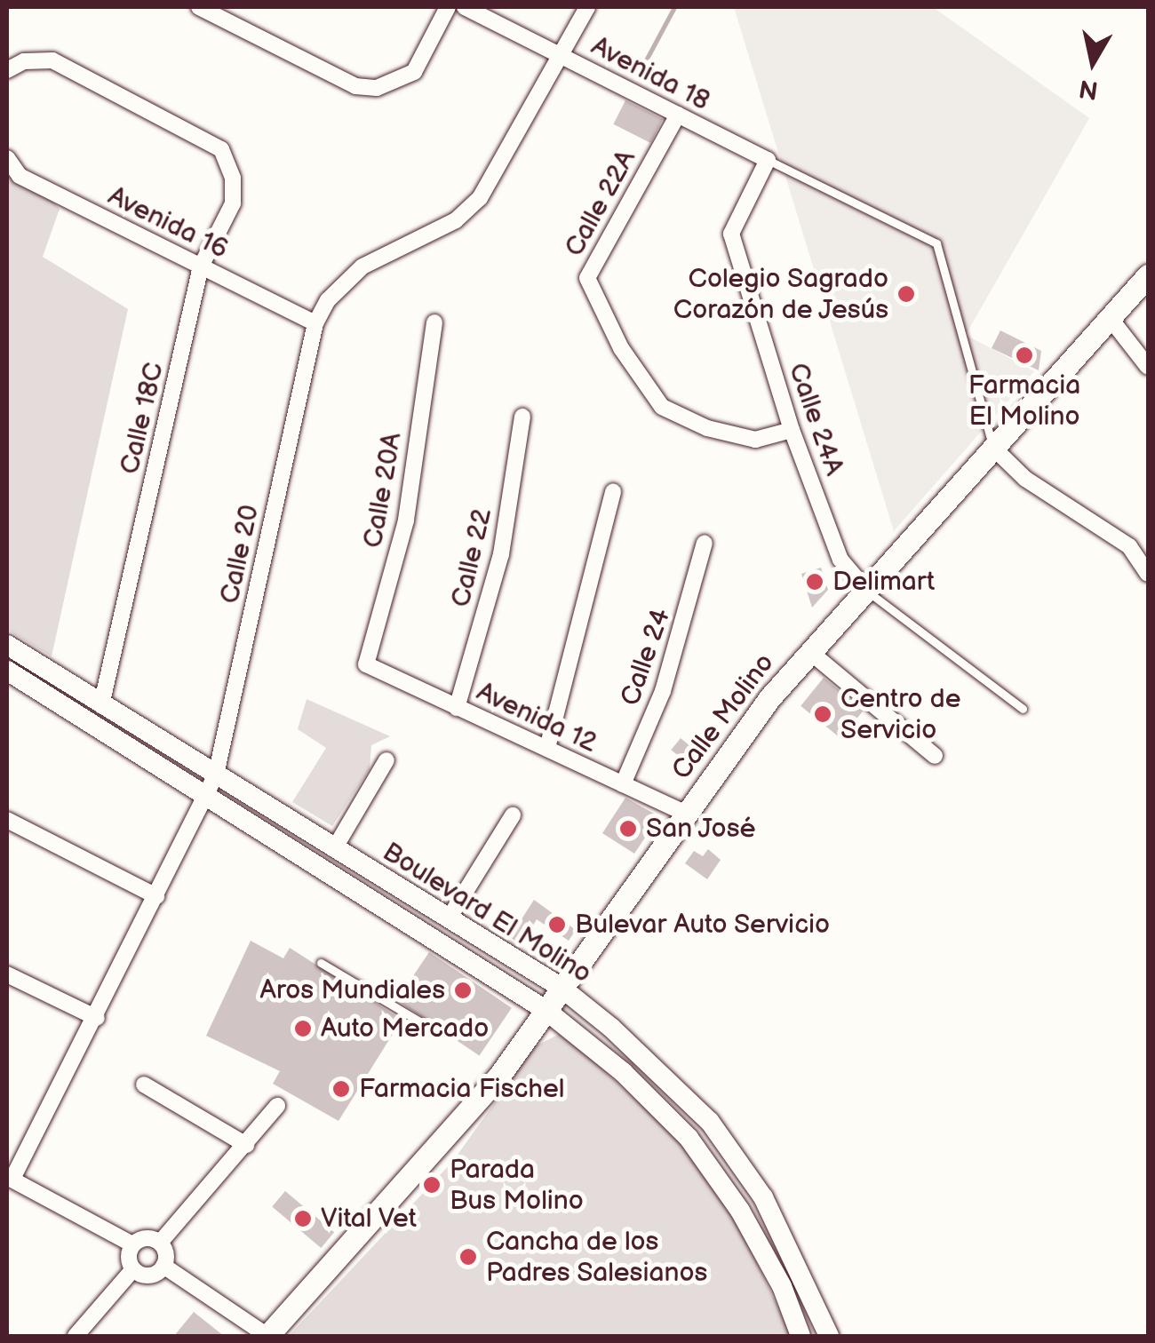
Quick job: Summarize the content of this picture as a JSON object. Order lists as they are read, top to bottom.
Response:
{
  "streets": {
    "main road": ["Calle Molino"],
    "street": [
      "Avenida 18",
      "Calle 22A",
      "Avenida 16",
      "Calle 18C",
      "Calle 24A",
      "Calle 20A",
      "Calle 20",
      "Calle 22",
      "Calle 24",
      "Avenida 12",
      "Boulevard El Molino"
    ]
  },
  "crossings": [
    ["Avenida 18", "Calle 22A"],
    ["Avenida 18", "Calle 24A"],
    ["Avenida 18", "Calle 20"],
    ["Calle 22A", "Calle 24A"],
    ["Avenida 16", "Calle 18C"],
    ["Avenida 16", "Calle 20"],
    ["Calle 18C", "Boulevard El Molino"],
    ["Calle 24A", "Calle Molino"],
    ["Calle 20A", "Avenida 12"],
    ["Calle 20", "Boulevard El Molino"],
    ["Calle 22", "Avenida 12"],
    ["Calle 24", "Avenida 12"],
    ["Calle Molino", "Avenida 12"],
    ["Calle Molino", "Boulevard El Molino"]
  ],
  "places": [
    "Colegio Sagrado Corazón de Jesús",
    "Farmacia El Molino",
    "Delimart",
    "Centro de Servicio",
    "San José",
    "Bulevar Auto Servicio",
    "Aros Mundiales",
    "Auto Mercado",
    "Farmacia Fischel",
    "Parada Bus Molino",
    "Vital Vet",
    "Cancha de los Padres Salesianos"
  ],
  "north": "bottom"
}
